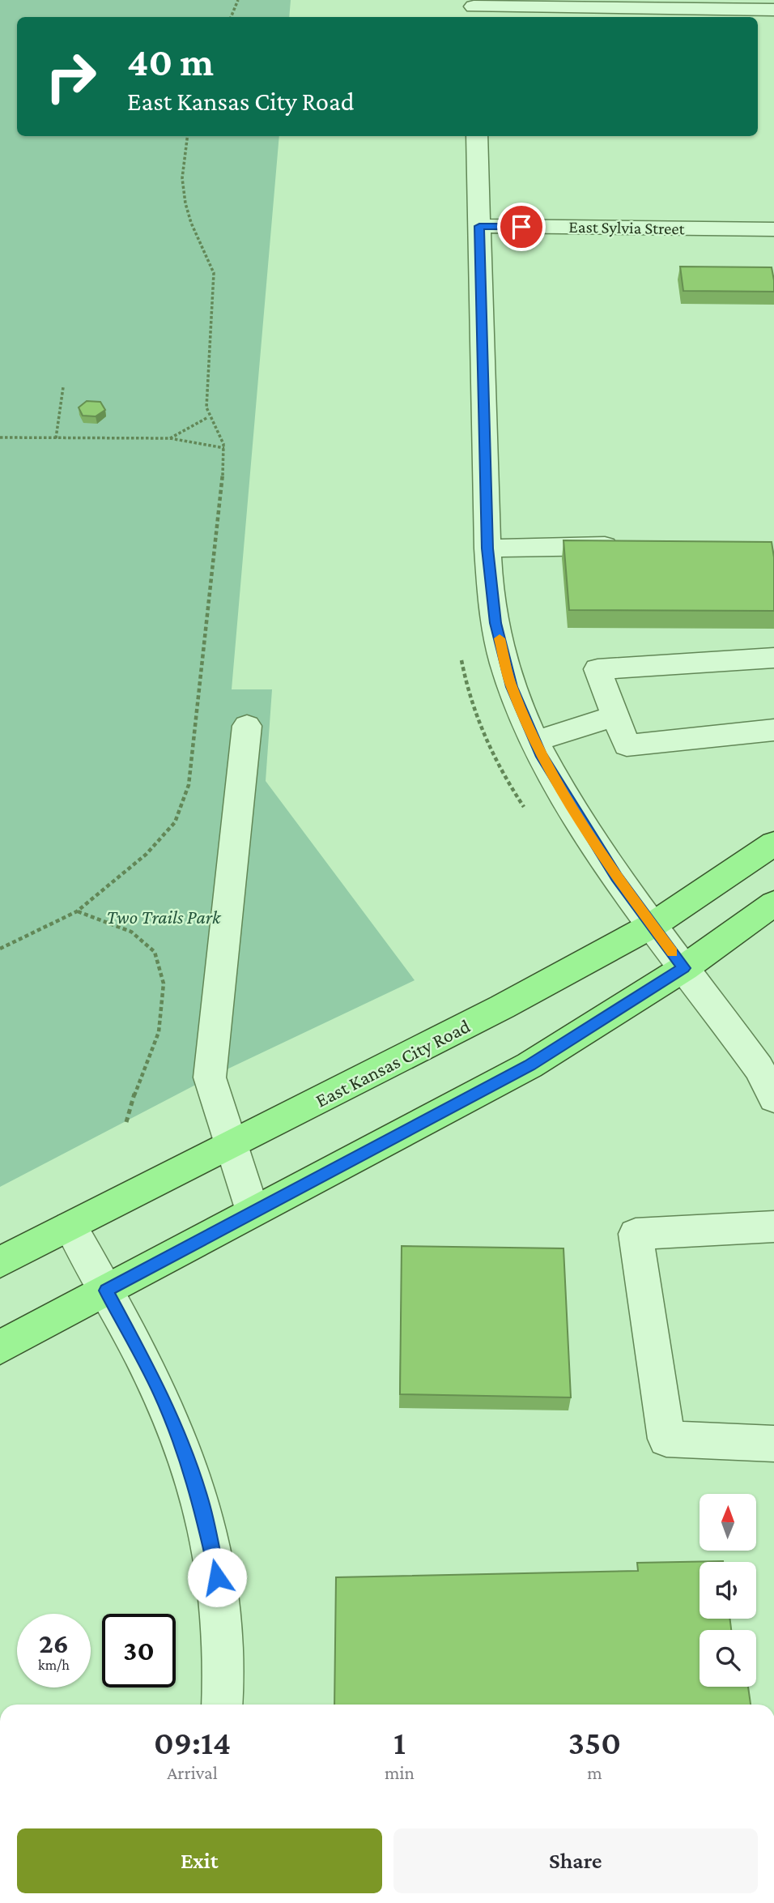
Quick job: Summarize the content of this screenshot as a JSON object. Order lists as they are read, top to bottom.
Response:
{
  "streets": {
    "main road": ["East Kansas City Road"],
    "street": ["East Sylvia Street"]
  },
  "parks": ["Two Trails Park"],
  "north": "top",
  "page": {
    "turn": ["40 m", "East Kansas City Road"],
    "speed": "26 km/h",
    "limit": "30",
    "eta": [
      "09:14",
      "Arrival",
      "1",
      "min",
      "350",
      "m"
    ],
    "buttons": ["Exit", "Share"]
  }
}
